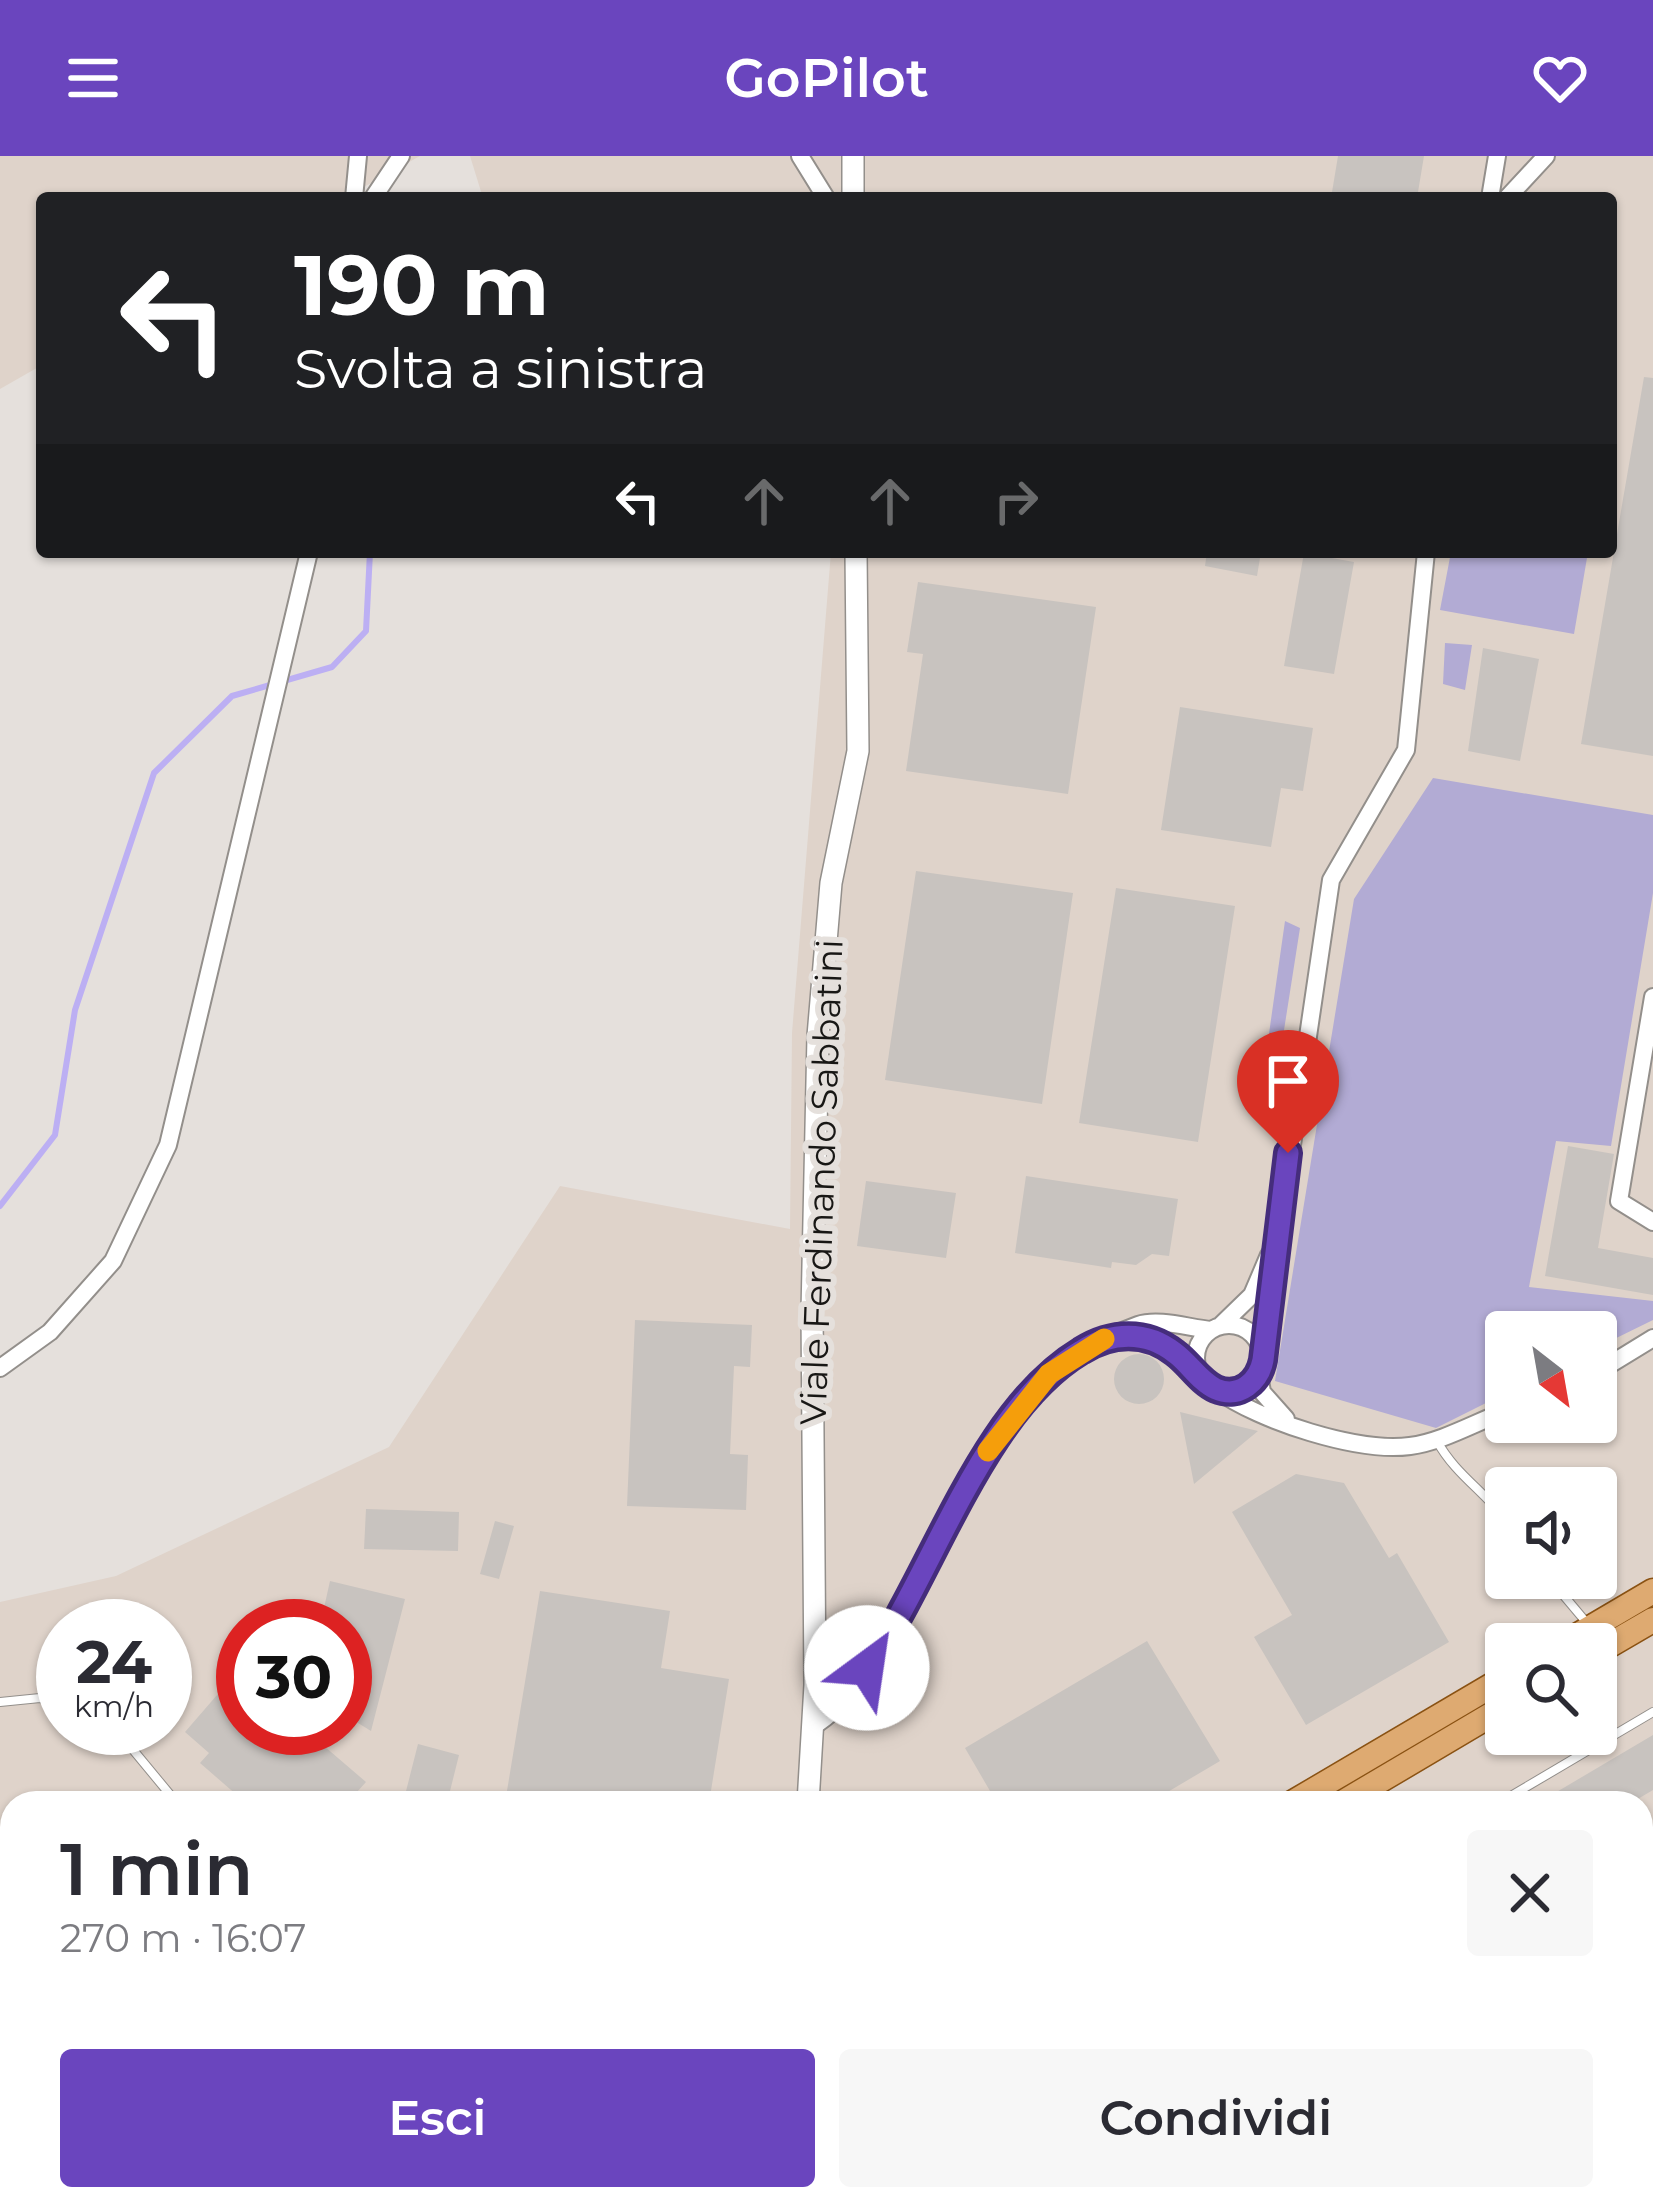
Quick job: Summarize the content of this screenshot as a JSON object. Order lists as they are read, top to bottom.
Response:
{
  "streets": {
    "street": ["Viale Ferdinando Sabbatini"]
  },
  "north": "bottom right",
  "page": {
    "header": "GoPilot",
    "turn": ["190 m", "Svolta a sinistra"],
    "speed": "24 km/h",
    "limit": "30",
    "heading": ["1 min", "270 m · 16:07"],
    "buttons": ["Esci", "Condividi"]
  }
}
